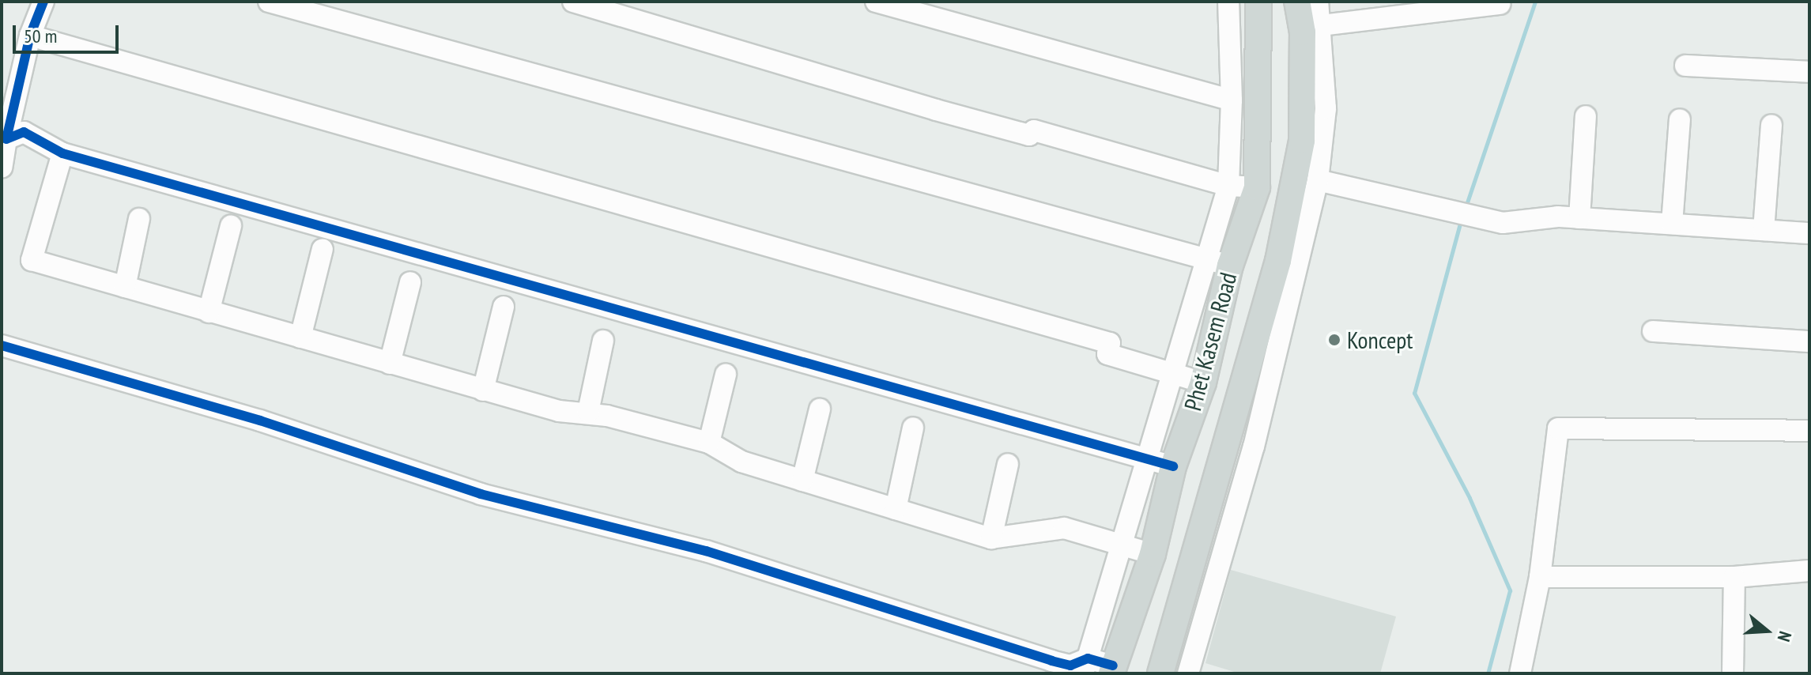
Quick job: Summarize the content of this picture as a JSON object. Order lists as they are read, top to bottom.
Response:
{
  "streets": {
    "main road": ["Phet Kasem Road"]
  },
  "places": ["Koncept"],
  "scale_bar": "50 m",
  "north": "right"
}
